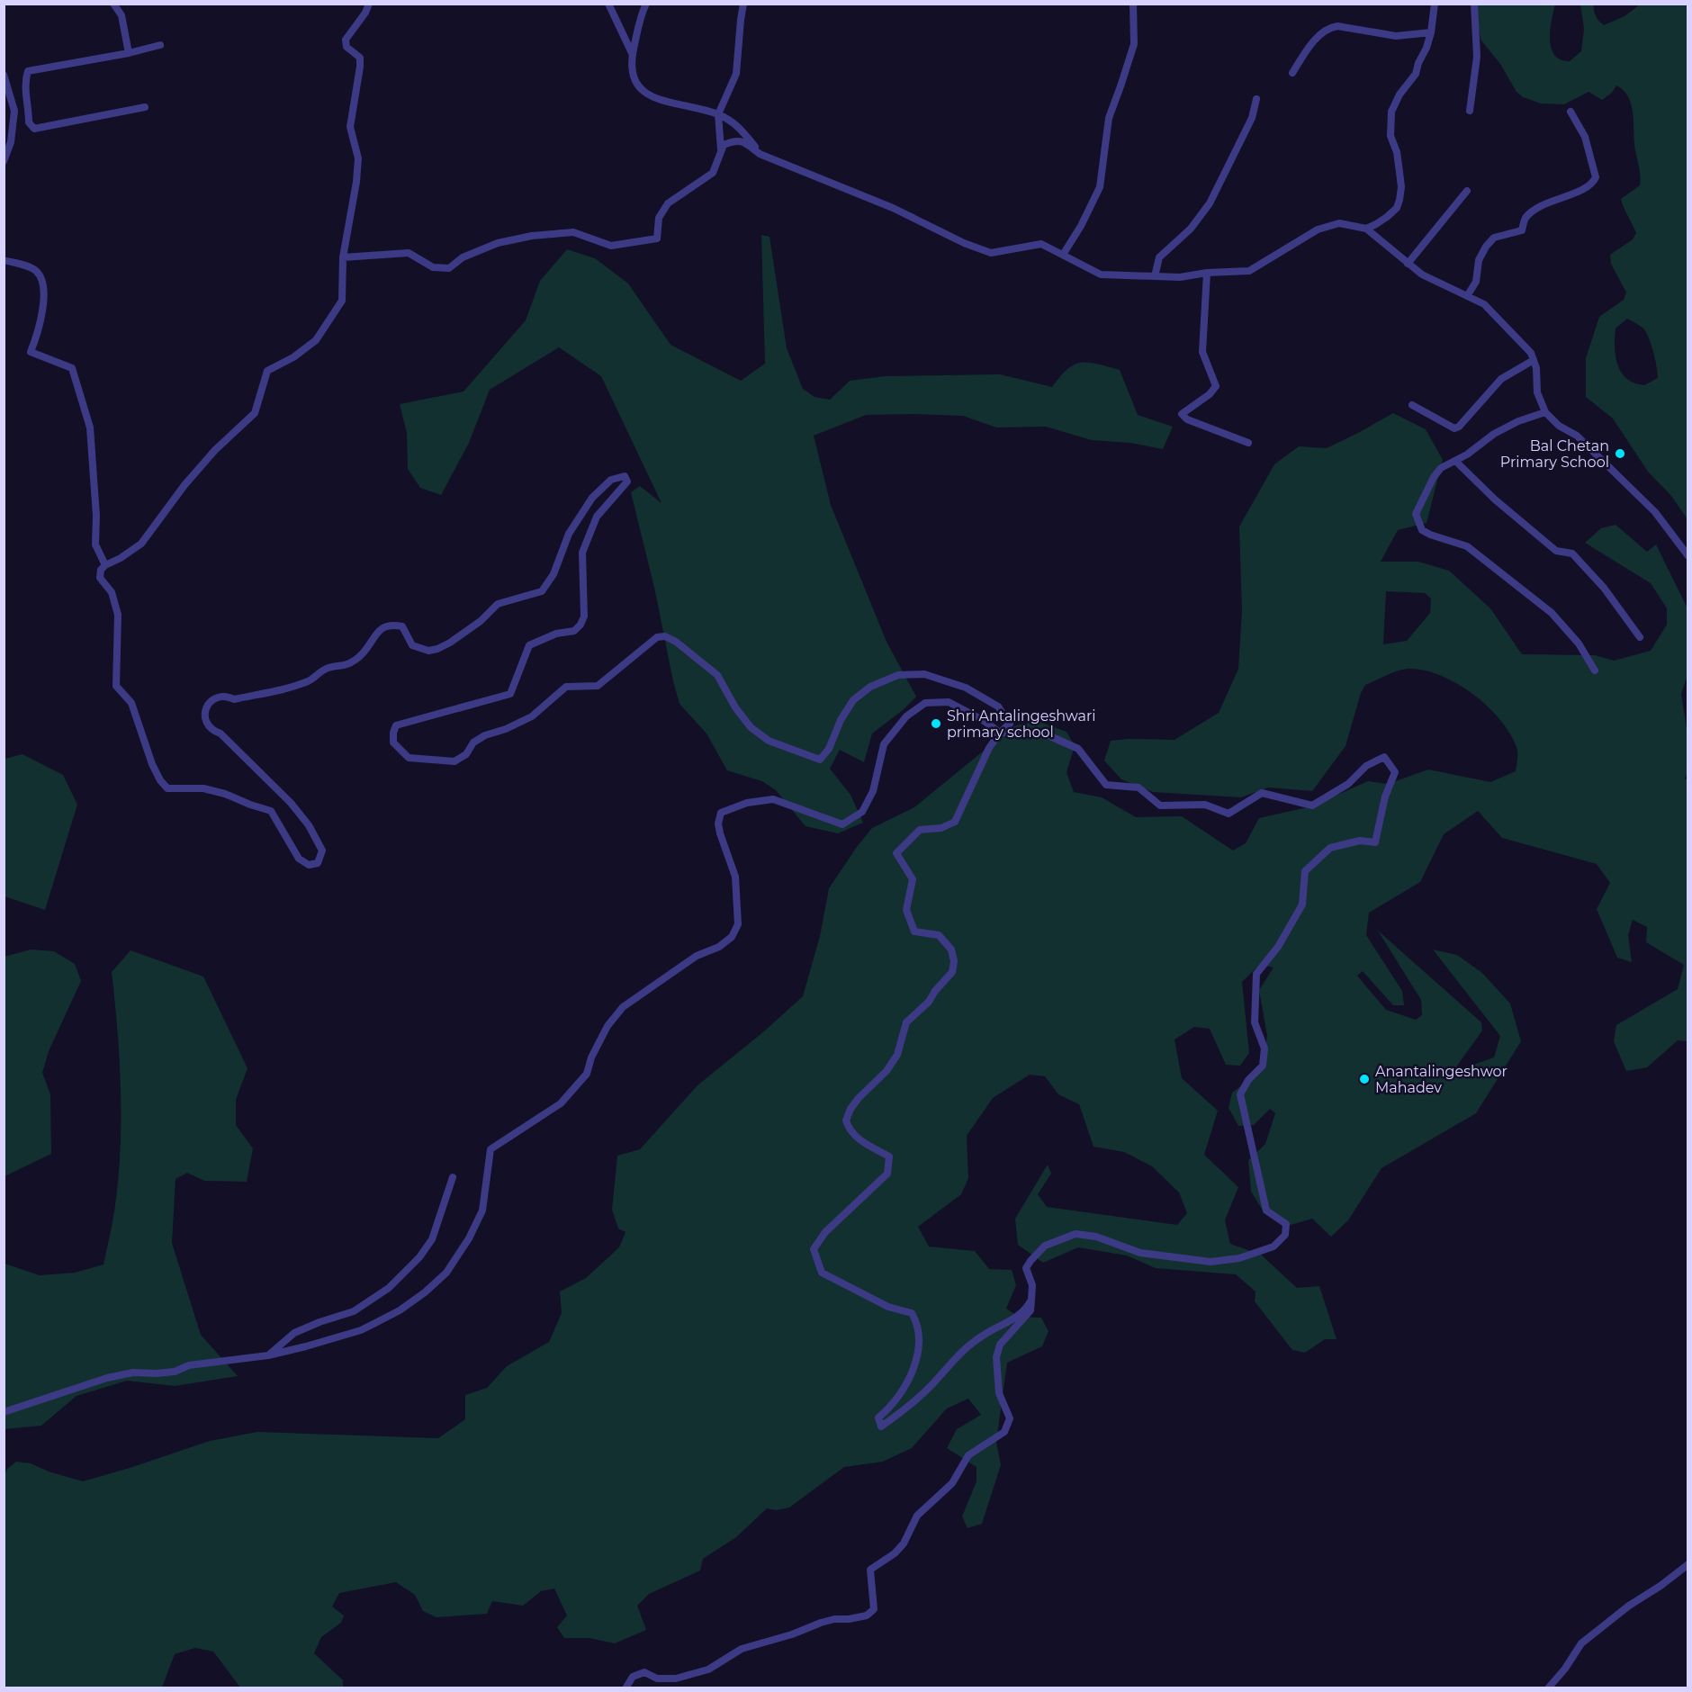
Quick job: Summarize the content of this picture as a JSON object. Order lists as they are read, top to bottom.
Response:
{
  "places": ["Bal Chetan Primary School", "Shri Antalingeshwari primary school", "Anantalingeshwor Mahadev"]
}
